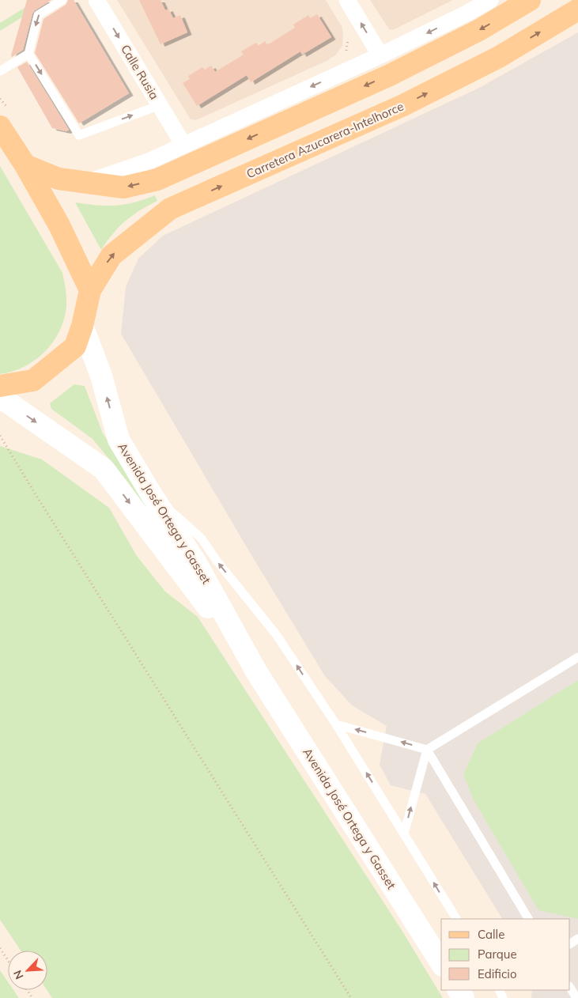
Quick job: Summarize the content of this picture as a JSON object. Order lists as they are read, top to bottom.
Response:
{
  "streets": {
    "main road": ["Carretera Azucarera-Intelhorce", "Avenida José Ortega y Gasset"],
    "street": ["Calle Rusia"]
  },
  "crossings": [
    ["Carretera Azucarera-Intelhorce", "Avenida José Ortega y Gasset"]
  ],
  "one_way": ["Calle Rusia"],
  "legend": ["Calle", "Parque", "Edificio"],
  "north": "bottom left"
}
